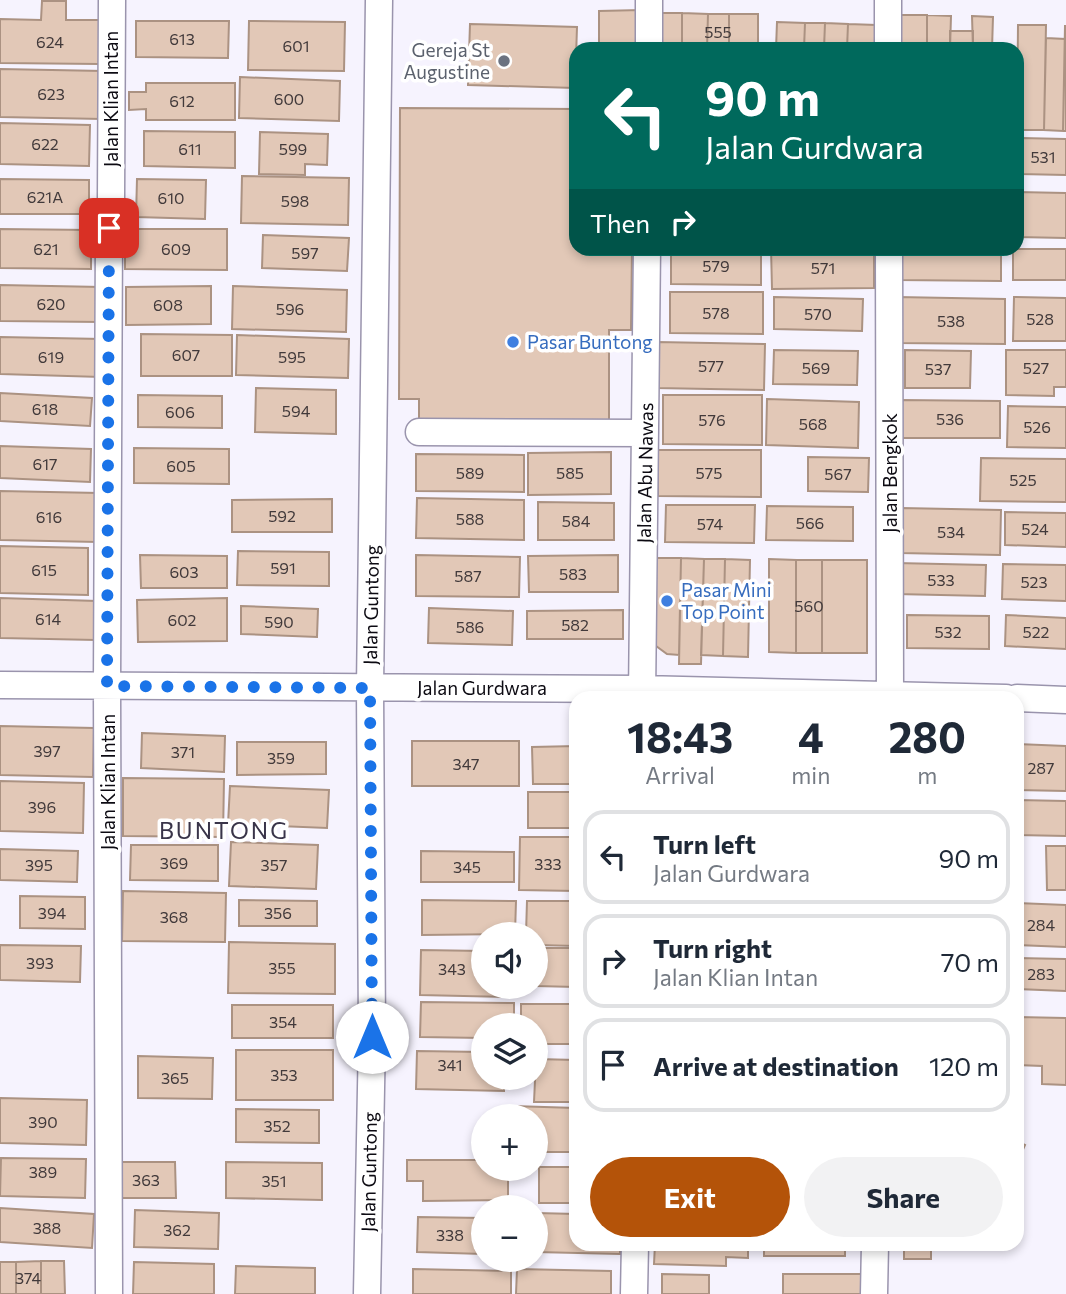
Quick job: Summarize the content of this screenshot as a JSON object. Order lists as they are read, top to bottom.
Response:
{
  "streets": {
    "street": [
      "Jalan Klian Intan",
      "Jalan Abu Nawas",
      "Jalan Bengkok",
      "Jalan Guntong",
      "Jalan Gurdwara"
    ]
  },
  "crossings": [
    ["Jalan Klian Intan", "Jalan Gurdwara"],
    ["Jalan Guntong", "Jalan Gurdwara"]
  ],
  "districts": ["BUNTONG"],
  "places": ["Gereja St Augustine", "Pasar Buntong", "Pasar Mini Top Point"],
  "house_numbers": [
    "555",
    "613",
    "624",
    "601",
    "623",
    "600",
    "612",
    "622",
    "611",
    "599",
    "531",
    "621A",
    "610",
    "598",
    "621",
    "609",
    "597",
    "579",
    "571",
    "620",
    "608",
    "596",
    "578",
    "570",
    "528",
    "538",
    "607",
    "619",
    "595",
    "577",
    "569",
    "527",
    "537",
    "618",
    "594",
    "606",
    "536",
    "576",
    "568",
    "526",
    "617",
    "605",
    "589",
    "585",
    "575",
    "567",
    "525",
    "592",
    "616",
    "588",
    "584",
    "566",
    "574",
    "524",
    "534",
    "591",
    "615",
    "603",
    "583",
    "587",
    "533",
    "523",
    "560",
    "614",
    "602",
    "590",
    "582",
    "586",
    "532",
    "522",
    "397",
    "371",
    "359",
    "347",
    "287",
    "396",
    "369",
    "333",
    "395",
    "357",
    "345",
    "394",
    "356",
    "368",
    "284",
    "393",
    "355",
    "343",
    "283",
    "354",
    "341",
    "353",
    "365",
    "390",
    "352",
    "389",
    "363",
    "351",
    "388",
    "362",
    "338",
    "374"
  ],
  "page": {
    "turn": ["90 m", "Jalan Gurdwara"],
    "then": "Then",
    "eta": [
      "18:43",
      "Arrival",
      "4",
      "min",
      "280",
      "m"
    ],
    "list": [
      {
        "name": "Turn left",
        "note": "Jalan Gurdwara",
        "value": "90 m"
      },
      {
        "name": "Turn right",
        "note": "Jalan Klian Intan",
        "value": "70 m"
      },
      {
        "name": "Arrive at destination",
        "value": "120 m"
      }
    ],
    "map_buttons": ["+", "−"],
    "buttons": ["Exit", "Share"]
  }
}
